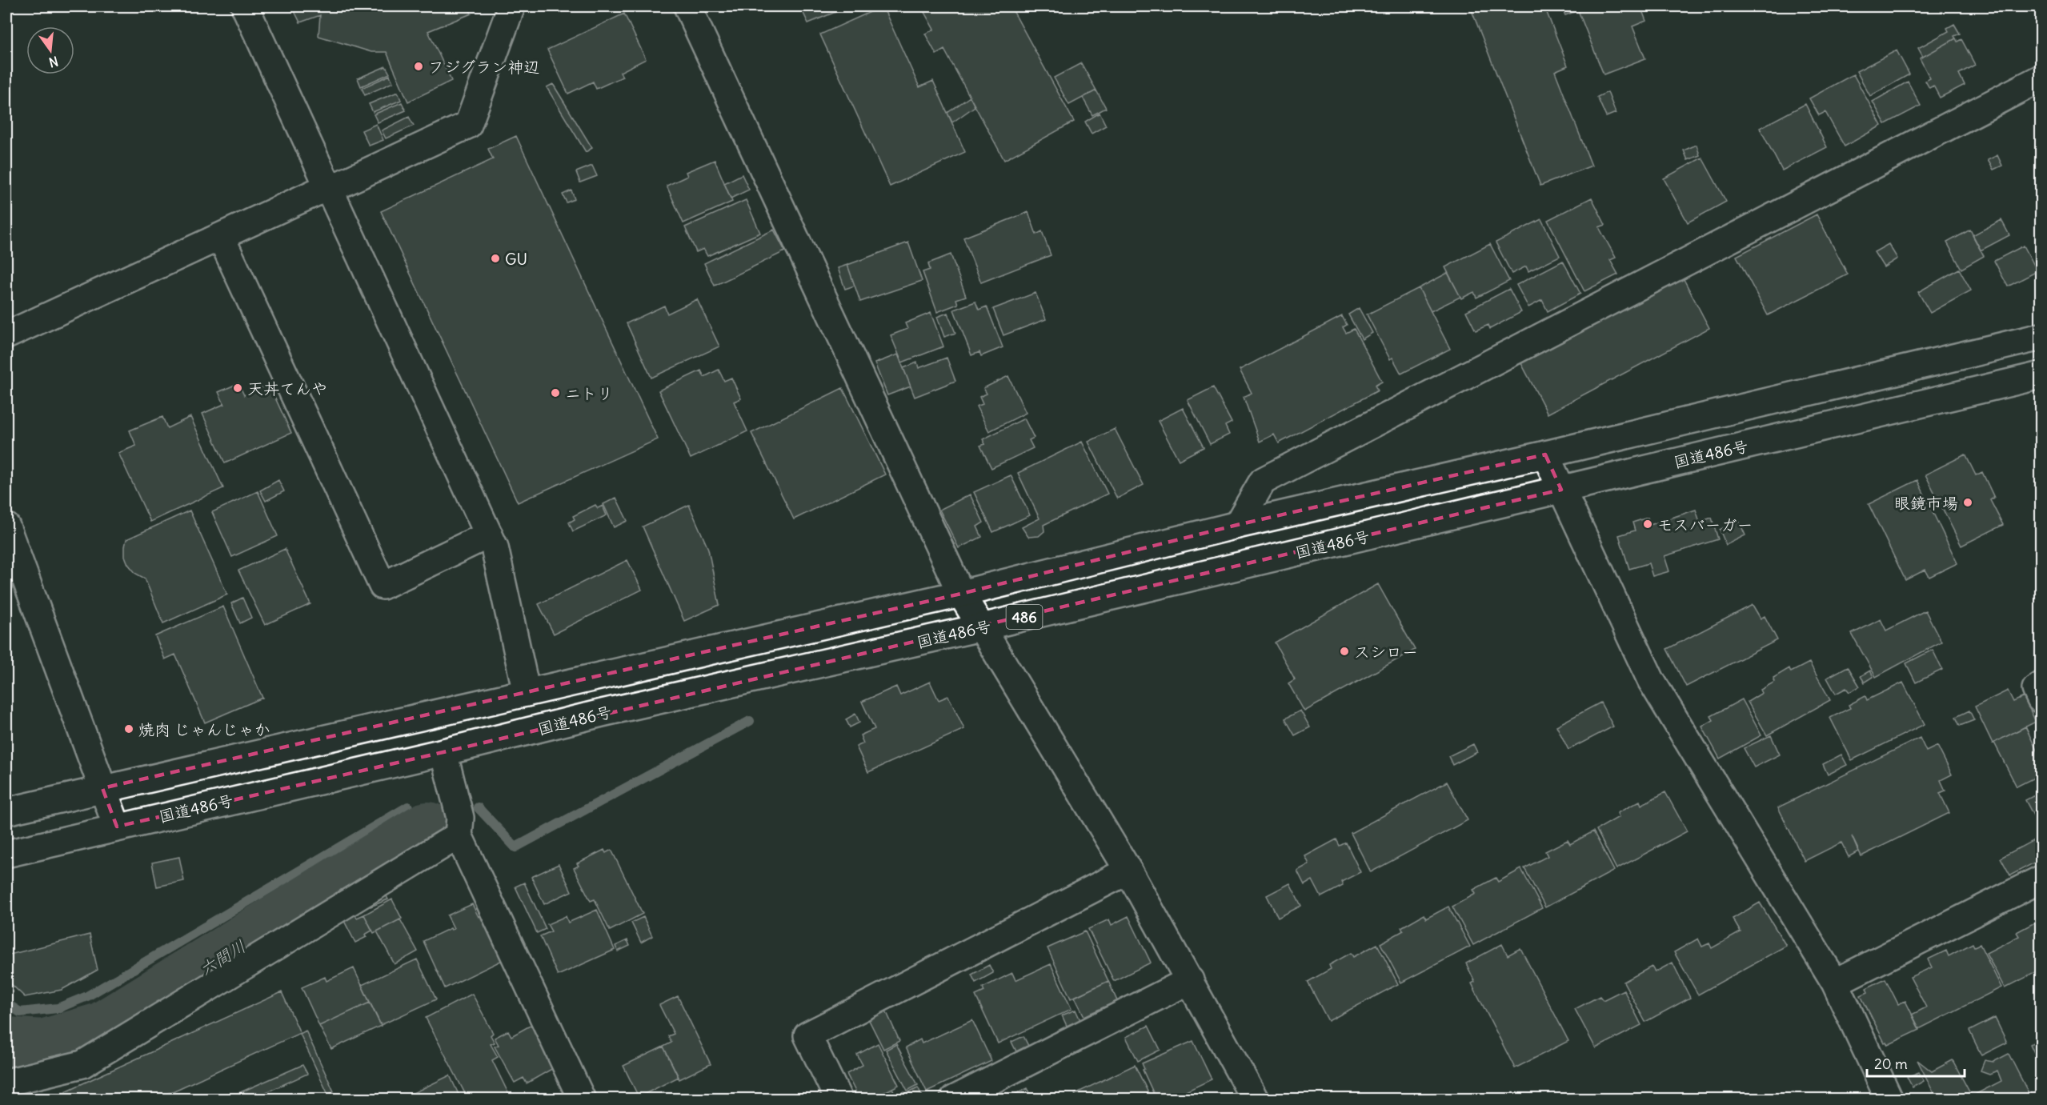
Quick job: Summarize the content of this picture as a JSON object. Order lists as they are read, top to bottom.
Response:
{
  "streets": {
    "main road": ["国道486号", "486"]
  },
  "water": ["六間川"],
  "places": [
    "フジグラン神辺",
    "GU",
    "天丼てんや",
    "ニトリ",
    "眼鏡市場",
    "モスバーガー",
    "スシロー",
    "焼肉 じゃんじゃか"
  ],
  "scale_bar": "20 m",
  "north": "bottom"
}
